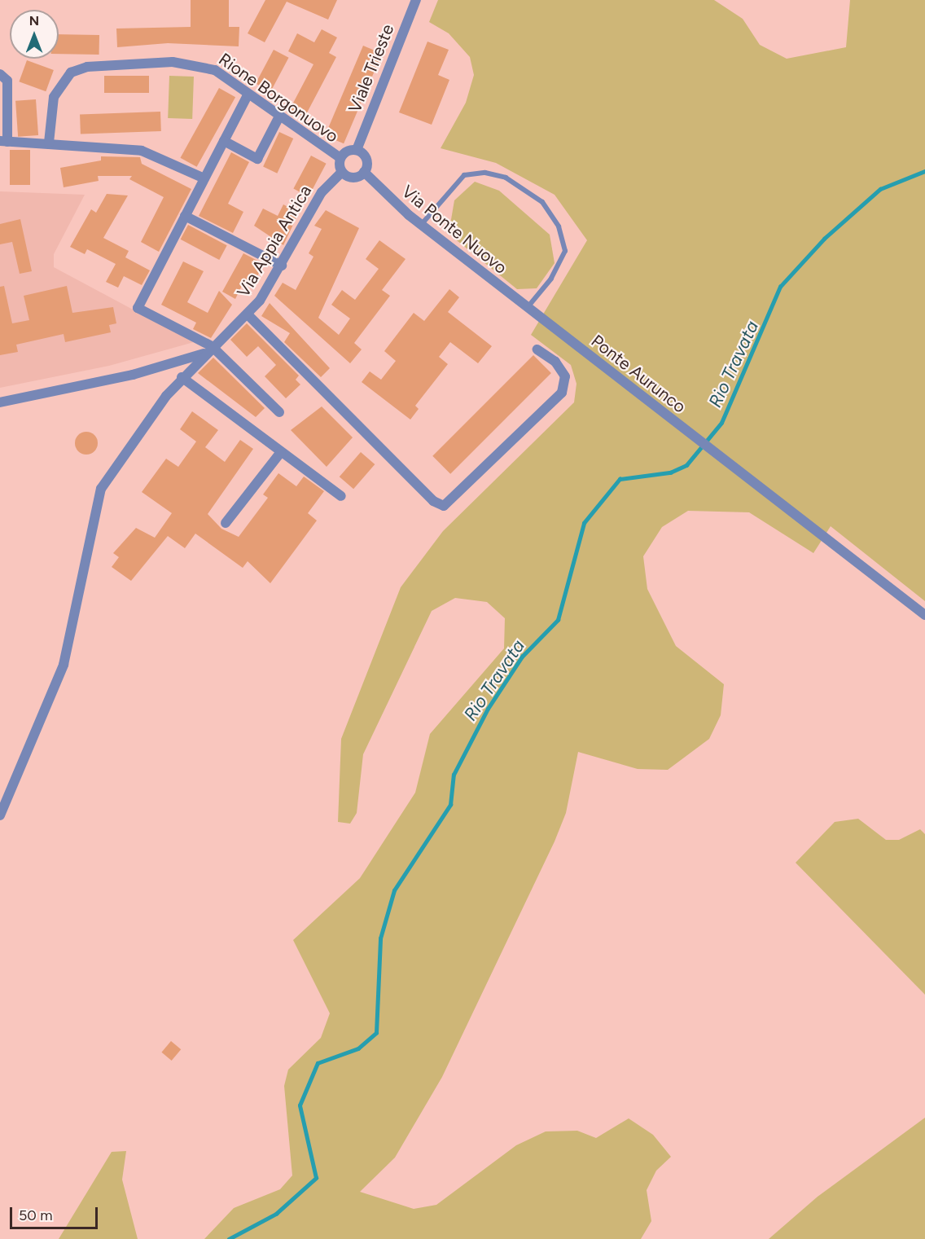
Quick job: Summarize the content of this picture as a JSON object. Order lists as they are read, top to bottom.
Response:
{
  "streets": {
    "street": [
      "Viale Trieste",
      "Rione Borgonuovo",
      "Via Ponte Nuovo",
      "Via Appia Antica",
      "Ponte Aurunco"
    ]
  },
  "crossings": [
    ["Viale Trieste", "Rione Borgonuovo"],
    ["Viale Trieste", "Via Ponte Nuovo"],
    ["Viale Trieste", "Via Appia Antica"],
    ["Rione Borgonuovo", "Via Ponte Nuovo"],
    ["Rione Borgonuovo", "Via Appia Antica"],
    ["Via Ponte Nuovo", "Via Appia Antica"],
    ["Via Ponte Nuovo", "Ponte Aurunco"]
  ],
  "water": ["Rio Travata"],
  "scale_bar": "50 m",
  "north": "top"
}
